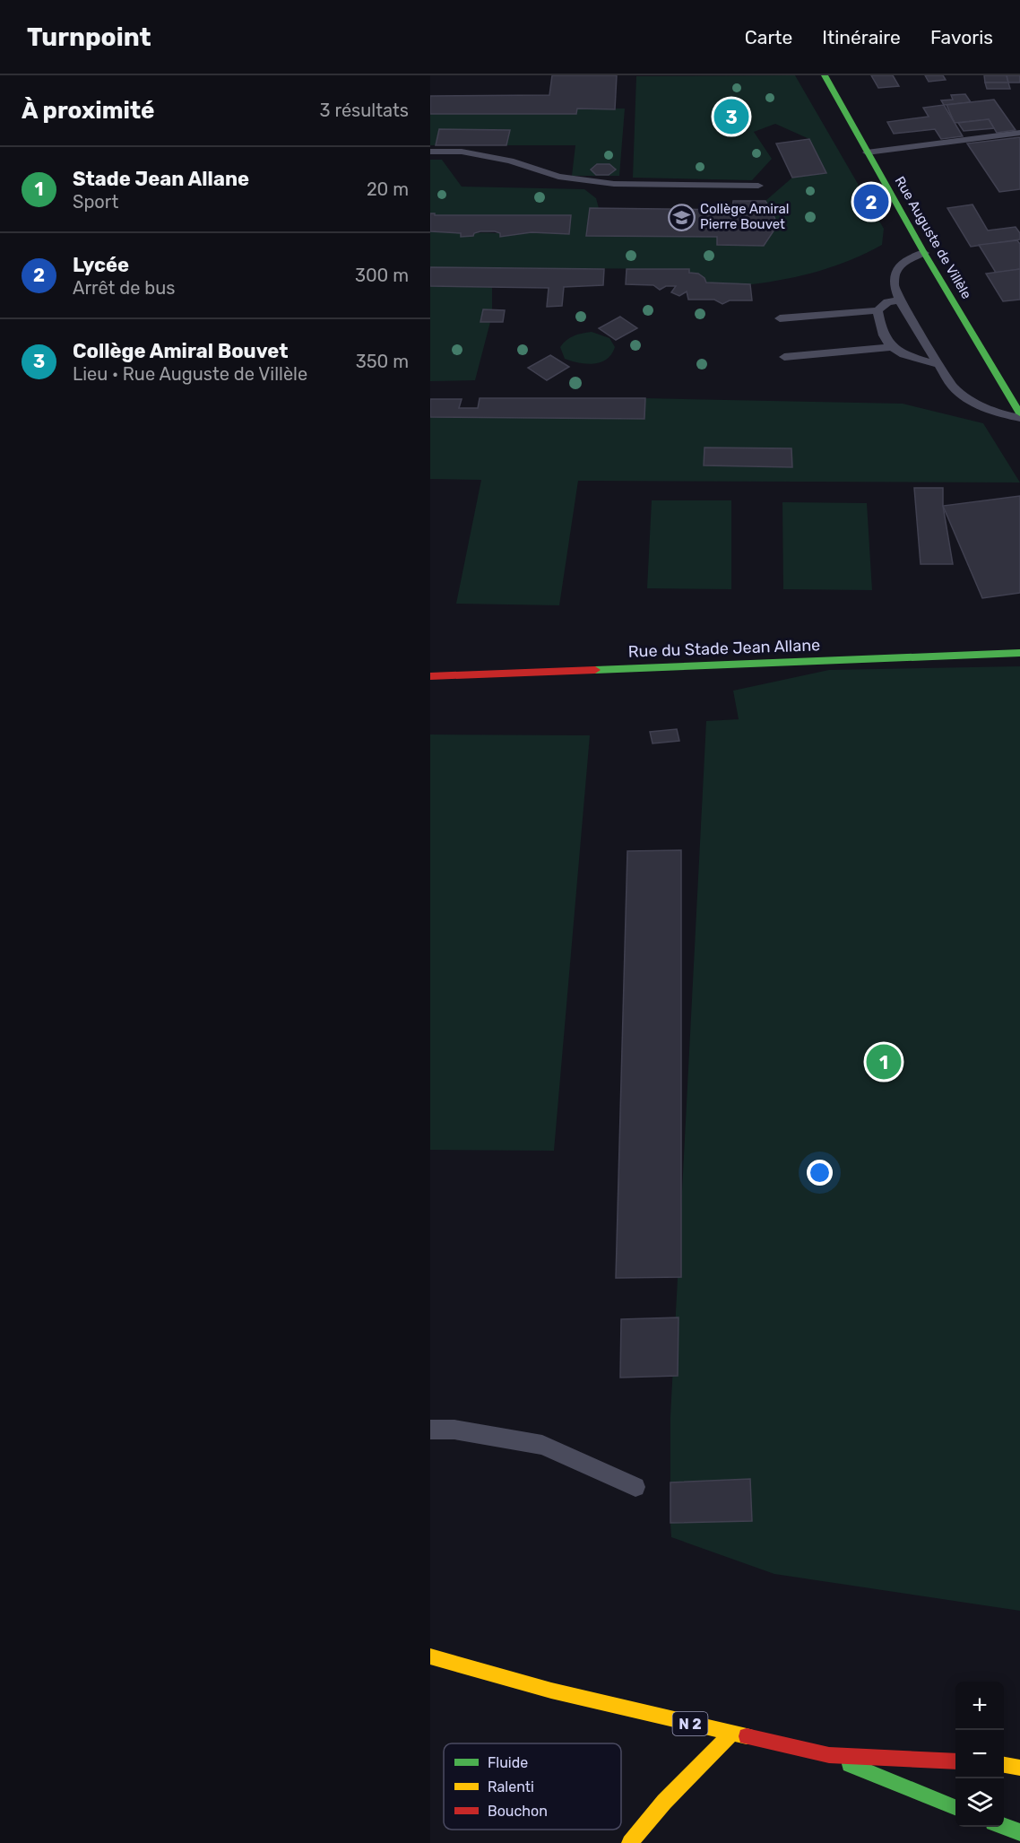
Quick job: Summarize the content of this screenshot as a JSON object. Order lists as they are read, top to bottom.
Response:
{
  "streets": {
    "main road": ["Rue Auguste de Villèle", "Rue du Stade Jean Allane", "N 2"]
  },
  "places": {
    "school or university": ["Collège Amiral Pierre Bouvet"]
  },
  "legend": ["Fluide", "Ralenti", "Bouchon"],
  "page": {
    "header": "Turnpoint",
    "nav": ["Carte", "Itinéraire", "Favoris"],
    "heading": ["À proximité", "3 résultats"],
    "pins": ["3", "2", "1"],
    "list": [
      {
        "mark": "1",
        "name": "Stade Jean Allane",
        "note": "Sport",
        "value": "20 m"
      },
      {
        "mark": "2",
        "name": "Lycée",
        "note": "Arrêt de bus",
        "value": "300 m"
      },
      {
        "mark": "3",
        "name": "Collège Amiral Bouvet",
        "note": "Lieu · Rue Auguste de Villèle",
        "value": "350 m"
      }
    ],
    "map_buttons": ["+", "−"]
  }
}
